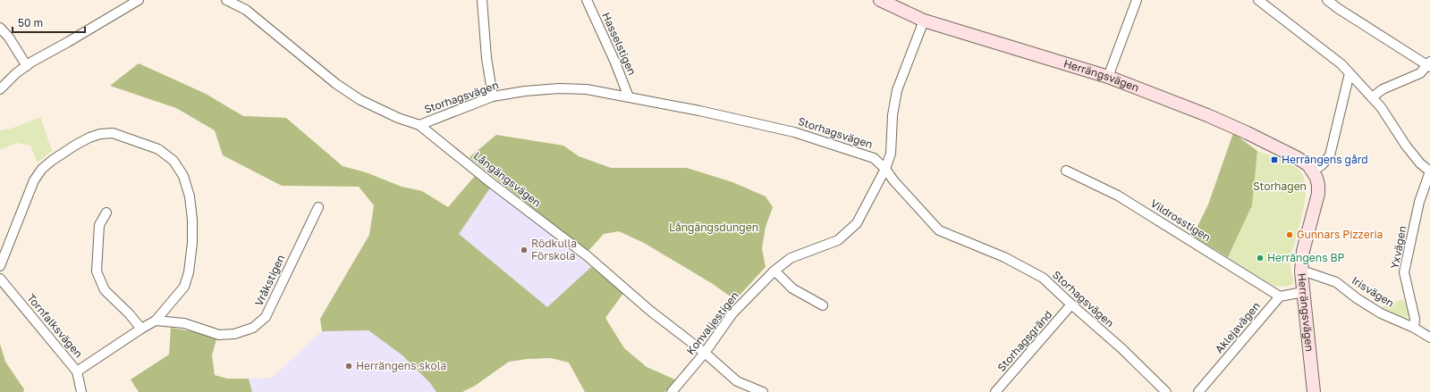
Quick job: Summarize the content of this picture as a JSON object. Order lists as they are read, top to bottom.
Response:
{
  "streets": {
    "street": [
      "Hasselstigen",
      "Herrängsvägen",
      "Storhagsvägen",
      "Långängsvägen",
      "Vildrosstigen",
      "Yxvägen",
      "Vråkstigen",
      "Irisvägen",
      "Konvaljestigen",
      "Tornfalksvägen",
      "Aklejavägen",
      "Storhagsgränd"
    ]
  },
  "crossings": [
    ["Hasselstigen", "Storhagsvägen"],
    ["Herrängsvägen", "Irisvägen"],
    ["Herrängsvägen", "Konvaljestigen"],
    ["Storhagsvägen", "Långängsvägen"],
    ["Storhagsvägen", "Konvaljestigen"],
    ["Storhagsvägen", "Storhagsgränd"],
    ["Långängsvägen", "Konvaljestigen"],
    ["Vildrosstigen", "Aklejavägen"],
    ["Yxvägen", "Irisvägen"]
  ],
  "parks": ["Storhagen", "Långängsdungen"],
  "places": {
    "transit": ["Herrängens gård"],
    "other": [
      "Gunnars Pizzeria",
      "Rödkulla Förskola",
      "Herrängens BP",
      "Herrängens skola"
    ]
  },
  "scale_bar": "50 m"
}
